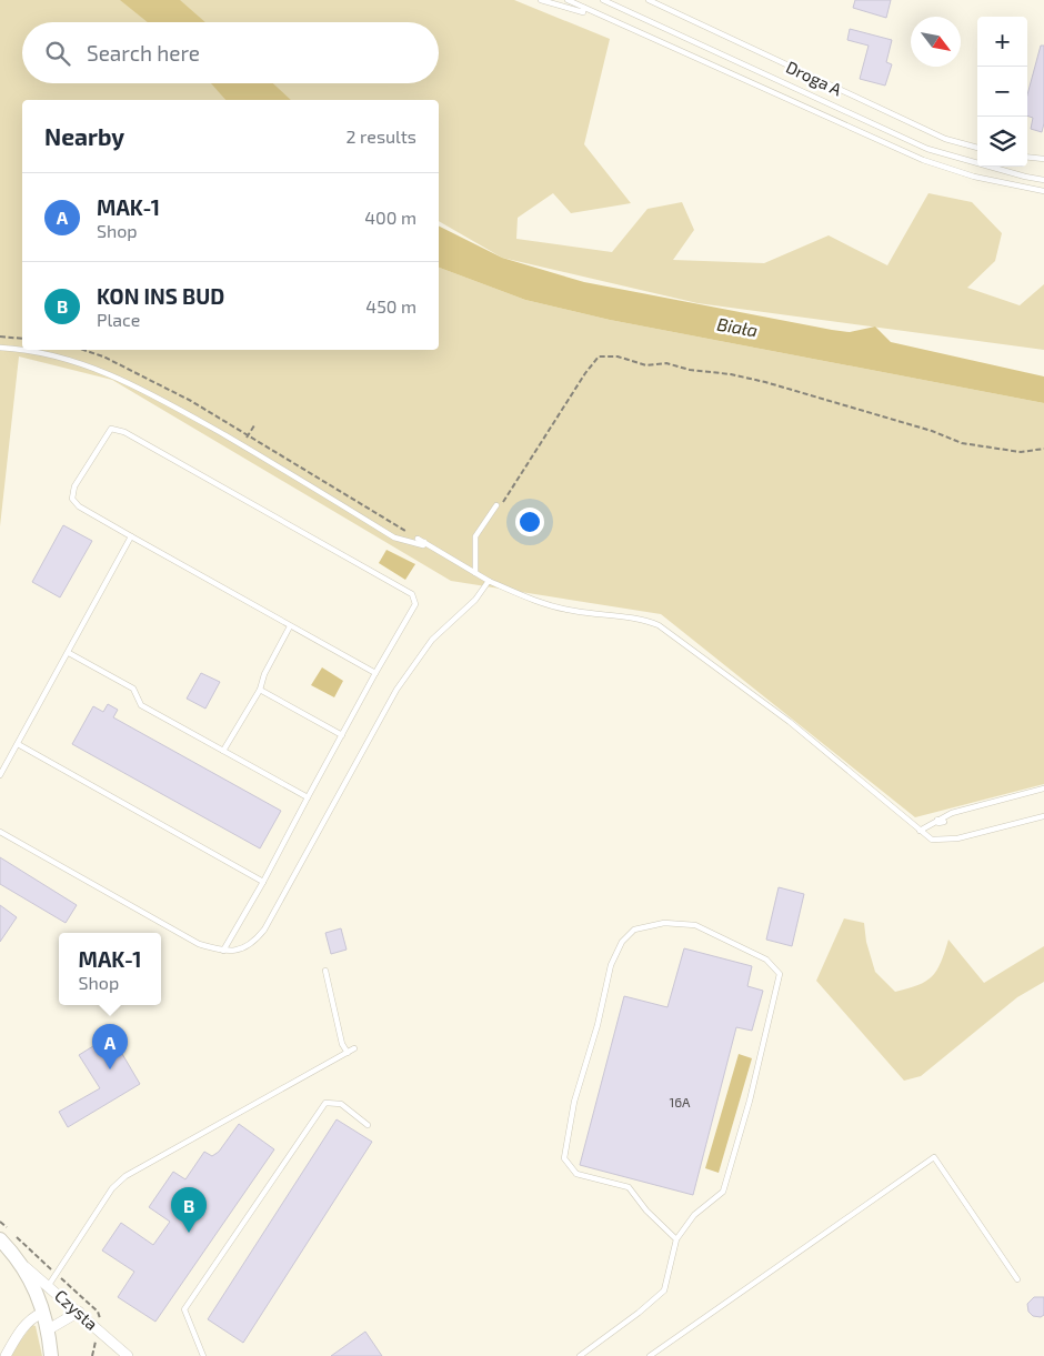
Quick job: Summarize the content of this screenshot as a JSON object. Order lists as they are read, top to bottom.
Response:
{
  "streets": {
    "main road": ["Czysta"],
    "lane": ["Droga A"]
  },
  "water": ["Biała"],
  "house_numbers": ["16A"],
  "north": "bottom right",
  "page": {
    "map_buttons": ["+", "−"],
    "search": "Search here",
    "heading": ["Nearby", "2 results"],
    "list": [
      {
        "mark": "A",
        "name": "MAK-1",
        "note": "Shop",
        "value": "400 m"
      },
      {
        "mark": "B",
        "name": "KON INS BUD",
        "note": "Place",
        "value": "450 m"
      }
    ],
    "popup": ["MAK-1", "Shop"],
    "pins": ["A", "B"]
  }
}
